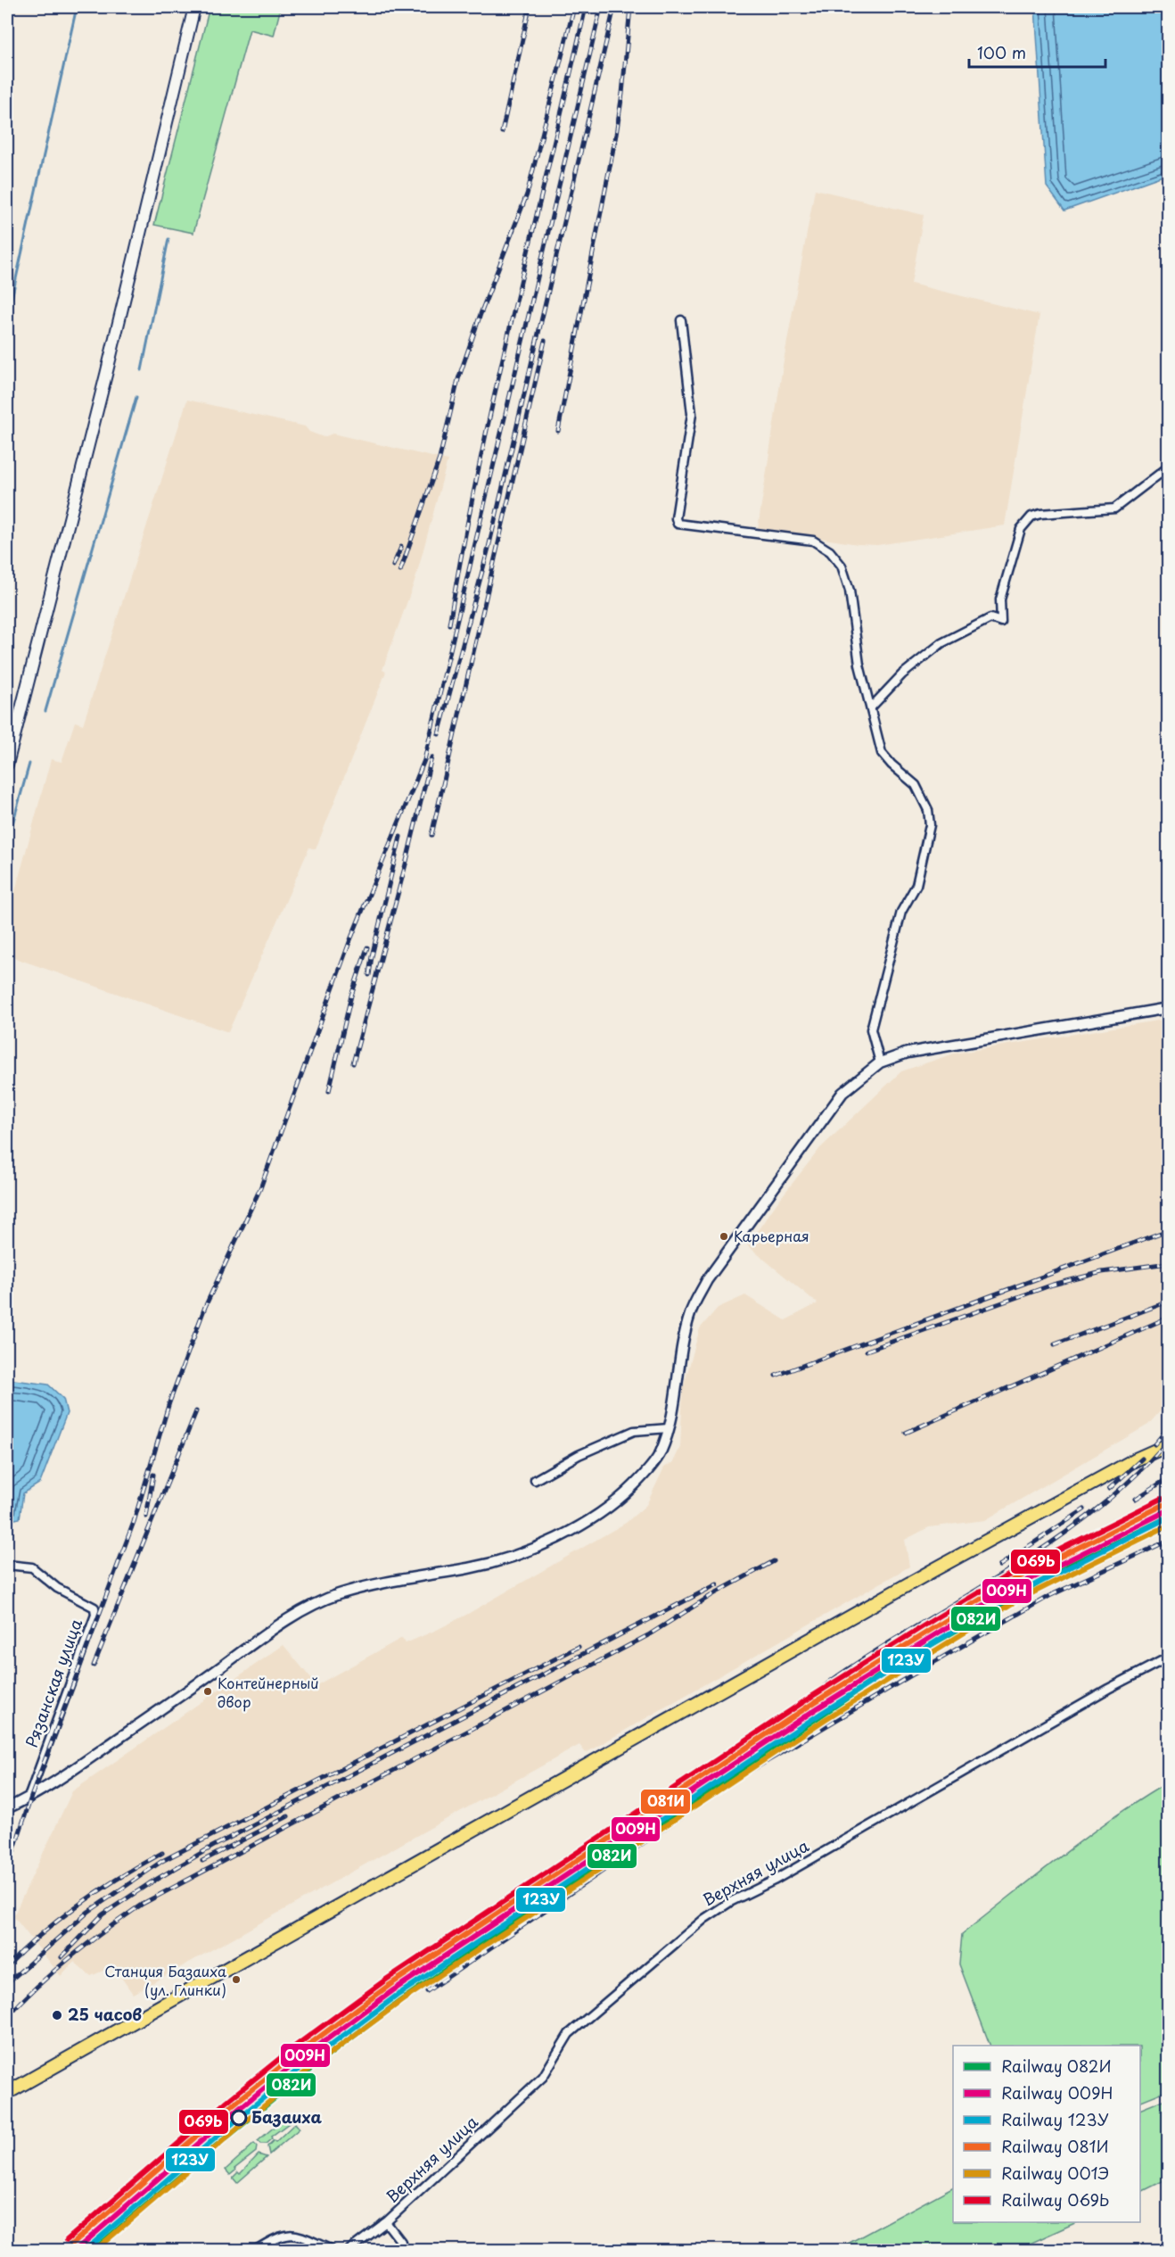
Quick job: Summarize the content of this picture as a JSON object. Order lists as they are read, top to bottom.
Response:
{
  "streets": {
    "street": ["Рязанская улица", "Верхняя улица"]
  },
  "places": [
    "Карьерная",
    "Контейнерный двор",
    "Станция Базаиха (ул. Глинки)",
    "25 часов",
    "Базаиха"
  ],
  "lines": [
    "rail line 069Ь",
    "rail line 081И",
    "rail line 009Н",
    "rail line 082И",
    "rail line 123У",
    "rail line 001Э"
  ],
  "legend": [
    "Railway 082И",
    "Railway 009Н",
    "Railway 123У",
    "Railway 081И",
    "Railway 001Э",
    "Railway 069Ь"
  ],
  "scale_bar": "100 m"
}
